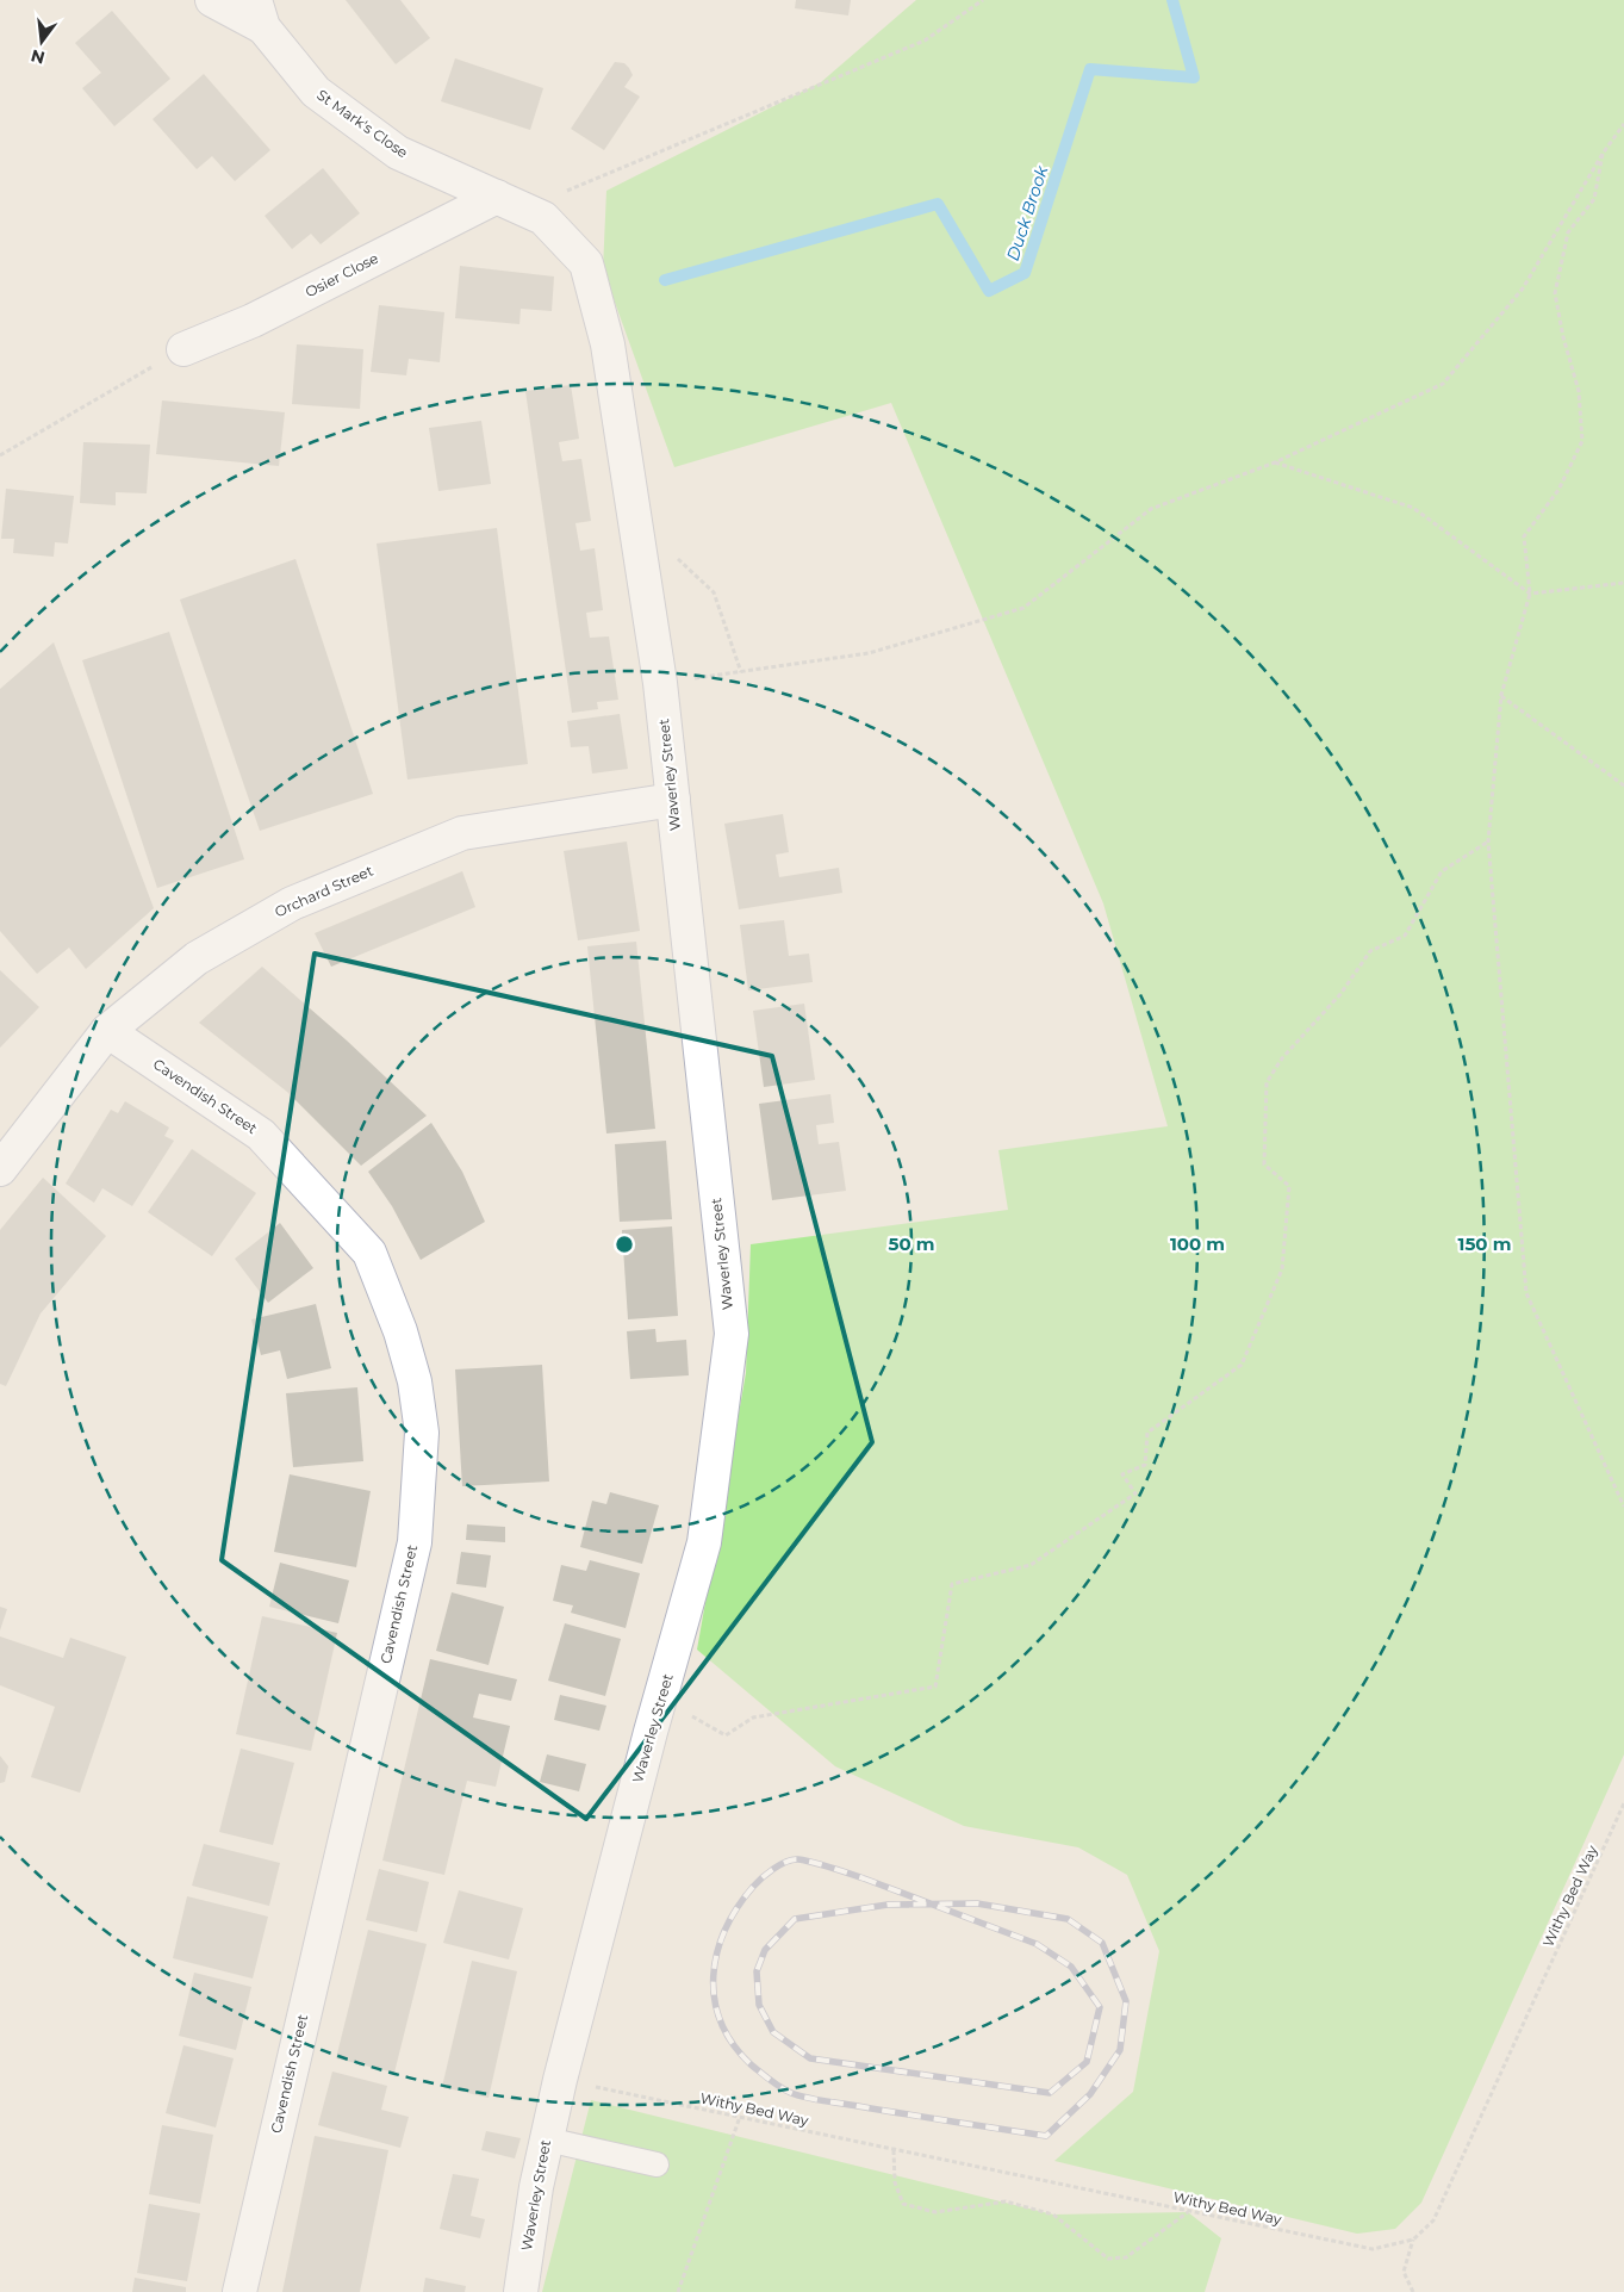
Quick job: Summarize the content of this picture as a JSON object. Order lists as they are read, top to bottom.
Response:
{
  "streets": {
    "street": [
      "St Mark's Close",
      "Osier Close",
      "Waverley Street",
      "Orchard Street",
      "Cavendish Street"
    ],
    "path": ["Withy Bed Way"]
  },
  "crossings": [
    ["St Mark's Close", "Osier Close"],
    ["St Mark's Close", "Waverley Street"],
    ["Waverley Street", "Orchard Street"],
    ["Waverley Street", "Withy Bed Way"],
    ["Orchard Street", "Cavendish Street"]
  ],
  "water": ["Duck Brook"],
  "north": "bottom",
  "rings": ["50 m", "100 m", "150 m"]
}
